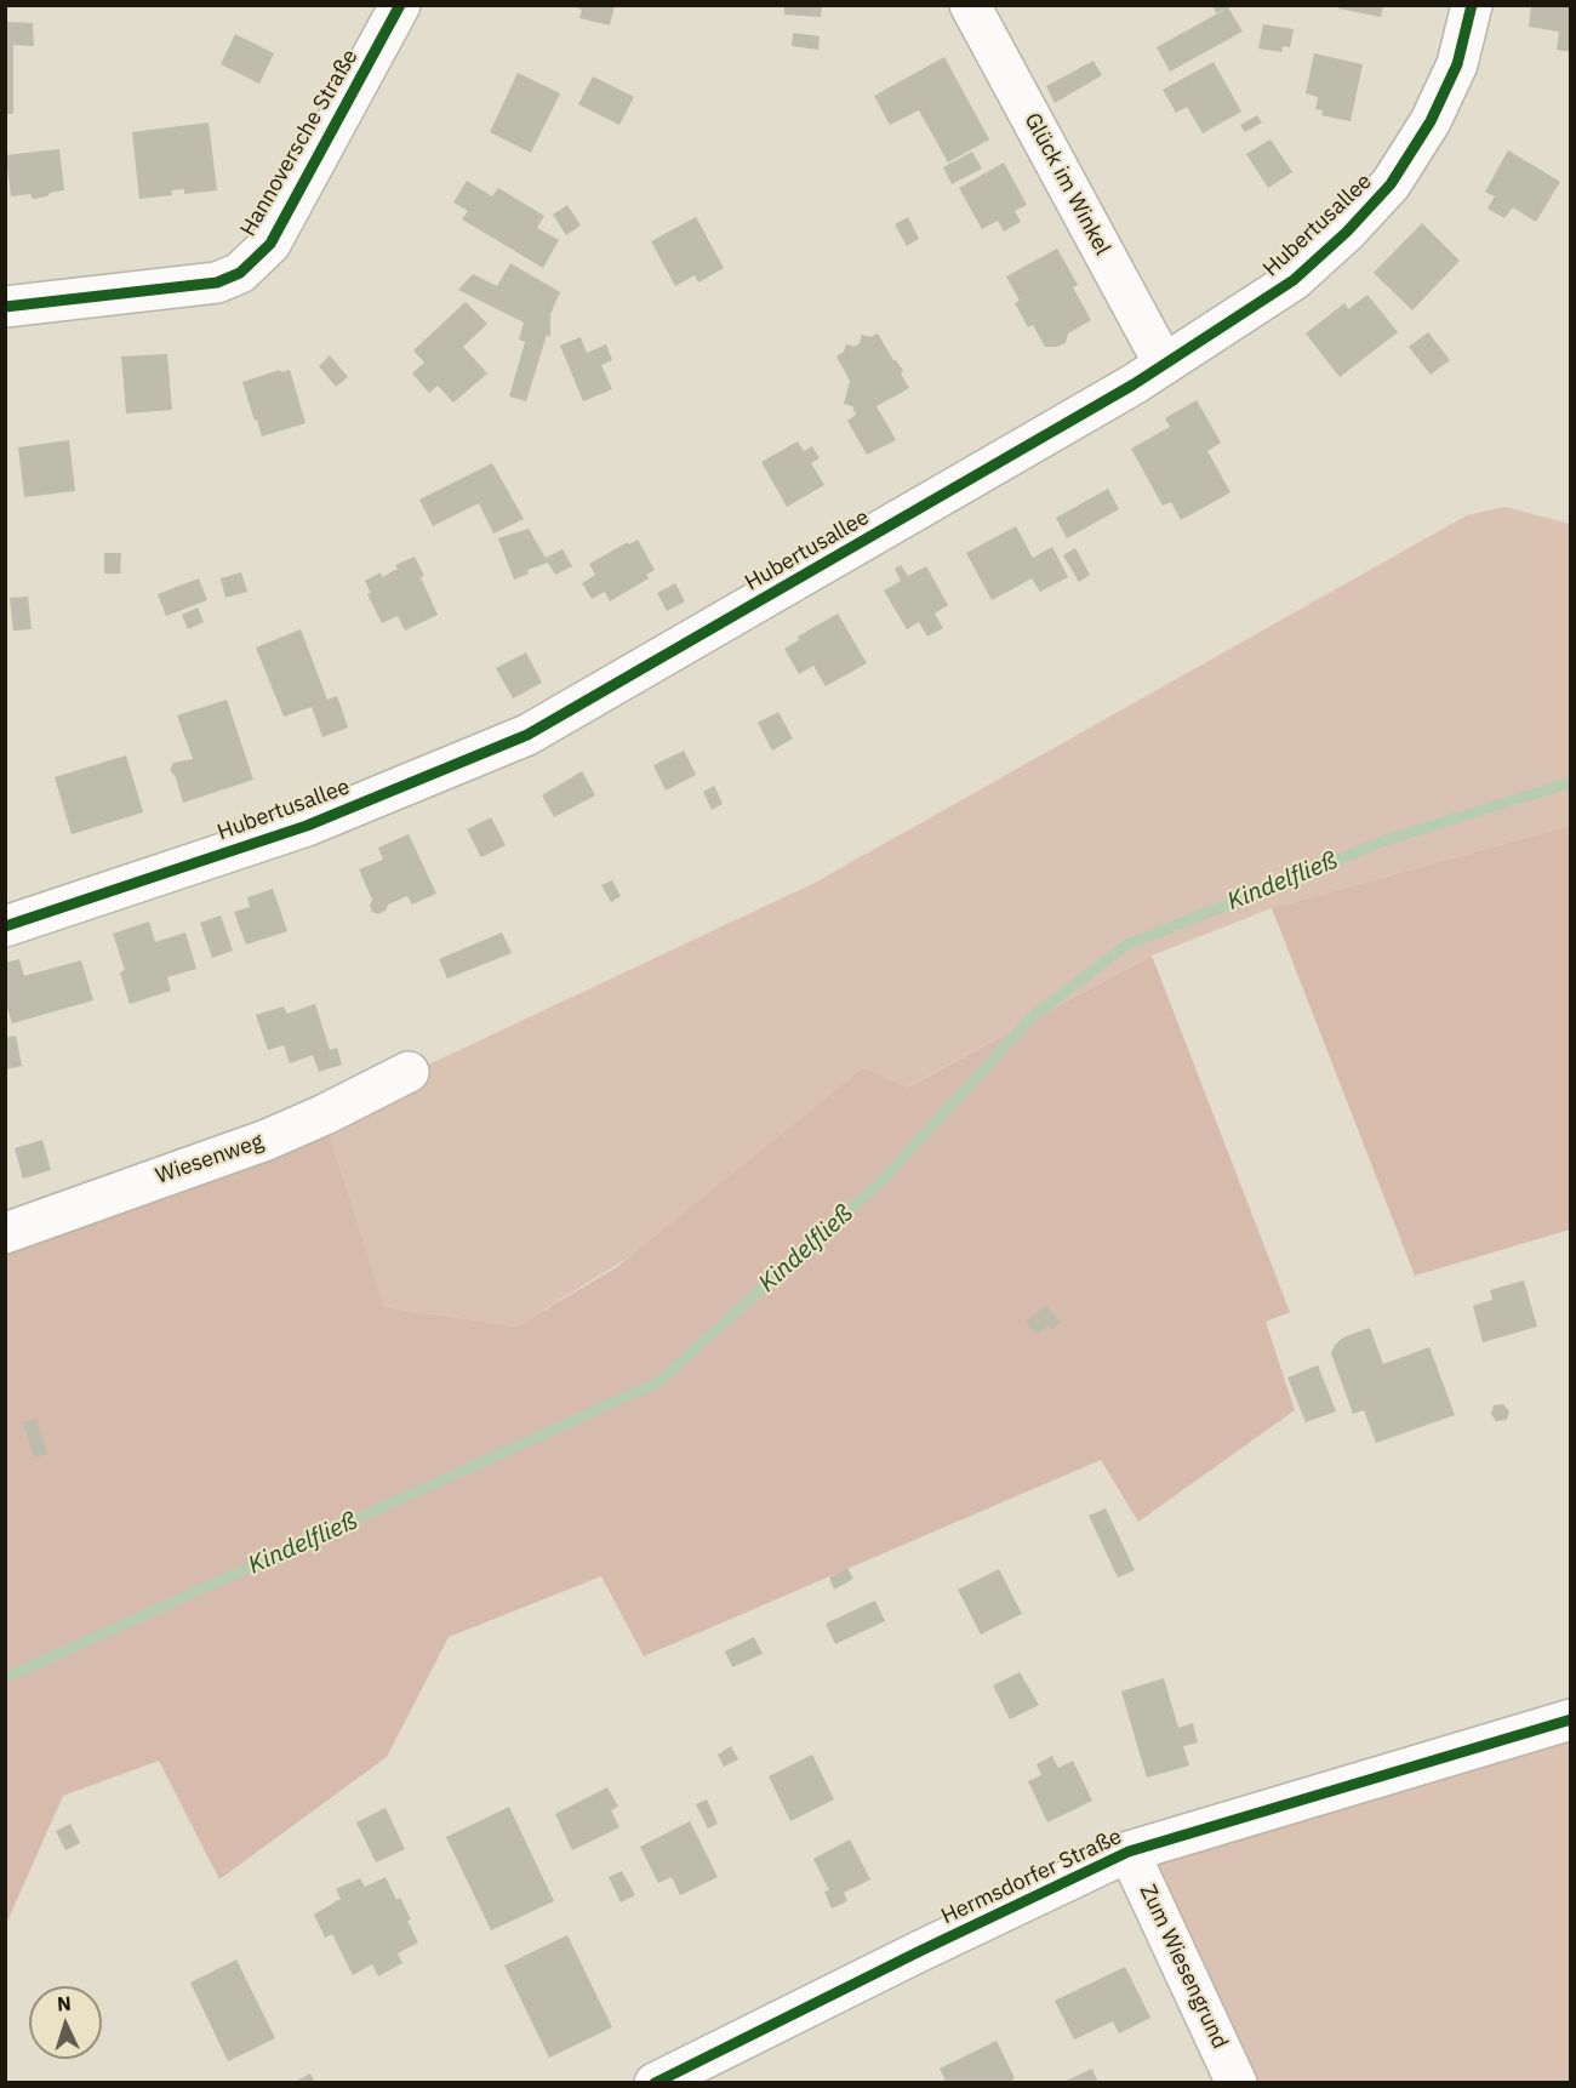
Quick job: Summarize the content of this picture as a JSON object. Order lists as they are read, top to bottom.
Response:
{
  "streets": {
    "street": [
      "Hannoversche Straße",
      "Glück im Winkel",
      "Hubertusallee",
      "Wiesenweg",
      "Hermsdorfer Straße",
      "Zum Wiesengrund"
    ]
  },
  "crossings": [
    ["Glück im Winkel", "Hubertusallee"],
    ["Hermsdorfer Straße", "Zum Wiesengrund"]
  ],
  "water": ["Kindelfließ"],
  "north": "top"
}
